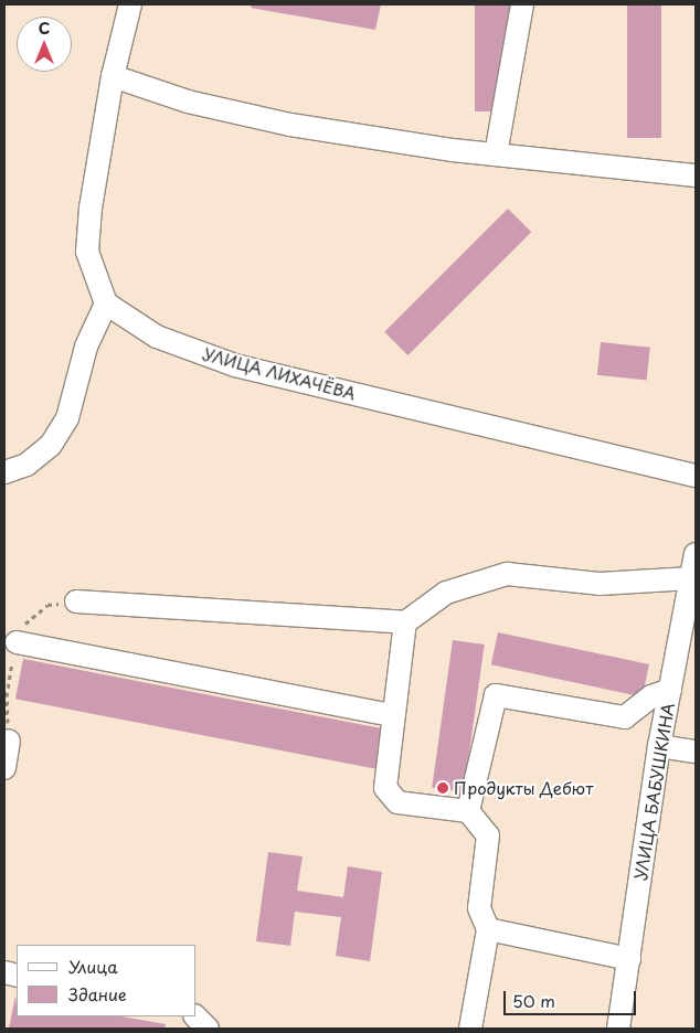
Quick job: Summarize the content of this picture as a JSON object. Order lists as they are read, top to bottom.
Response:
{
  "streets": {
    "street": ["УЛИЦА ЛИХАЧЁВА", "УЛИЦА БАБУШКИНА"]
  },
  "places": ["Продукты Дебют"],
  "legend": ["Улица", "Здание"],
  "scale_bar": "50 m",
  "north": "top"
}
